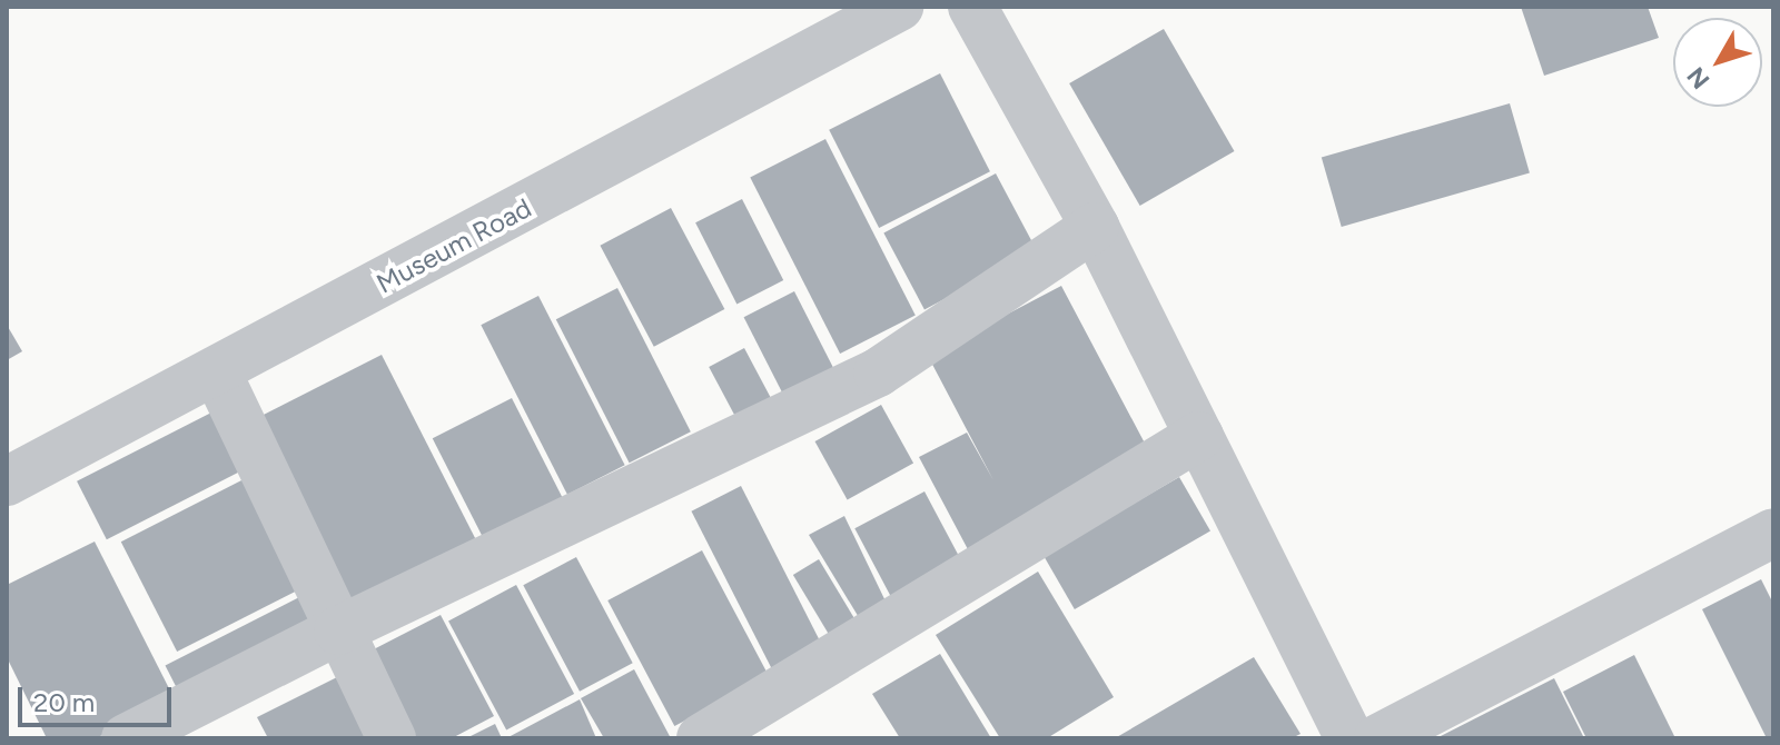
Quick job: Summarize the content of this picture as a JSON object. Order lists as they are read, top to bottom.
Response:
{
  "streets": {
    "street": ["Museum Road"]
  },
  "scale_bar": "20 m",
  "north": "bottom left"
}
